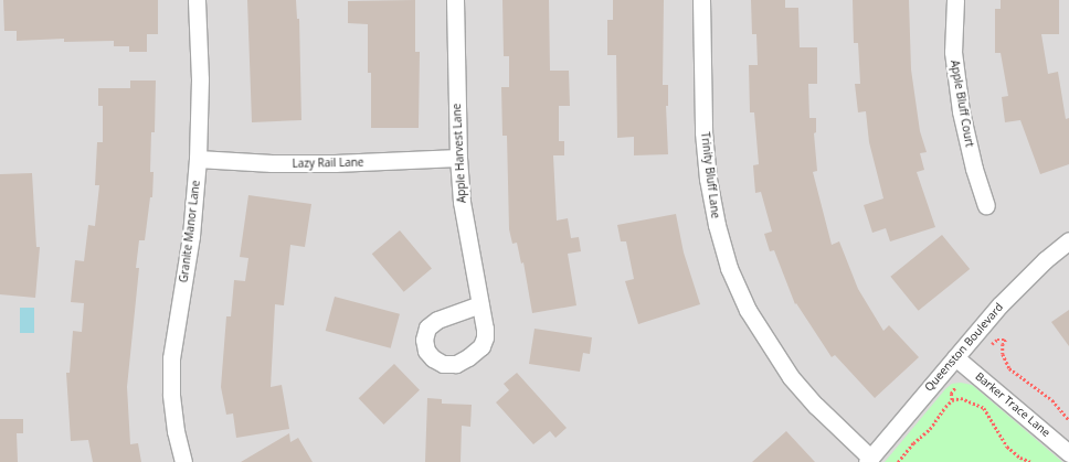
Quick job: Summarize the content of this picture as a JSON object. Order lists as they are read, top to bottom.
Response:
{
  "streets": {
    "street": [
      "Apple Bluff Court",
      "Apple Harvest Lane",
      "Lazy Rail Lane",
      "Trinity Bluff Lane",
      "Granite Manor Lane",
      "Queenston Boulevard",
      "Barker Trace Lane"
    ]
  },
  "crossings": [
    ["Apple Harvest Lane", "Lazy Rail Lane"],
    ["Lazy Rail Lane", "Granite Manor Lane"],
    ["Trinity Bluff Lane", "Queenston Boulevard"],
    ["Queenston Boulevard", "Barker Trace Lane"]
  ]
}
